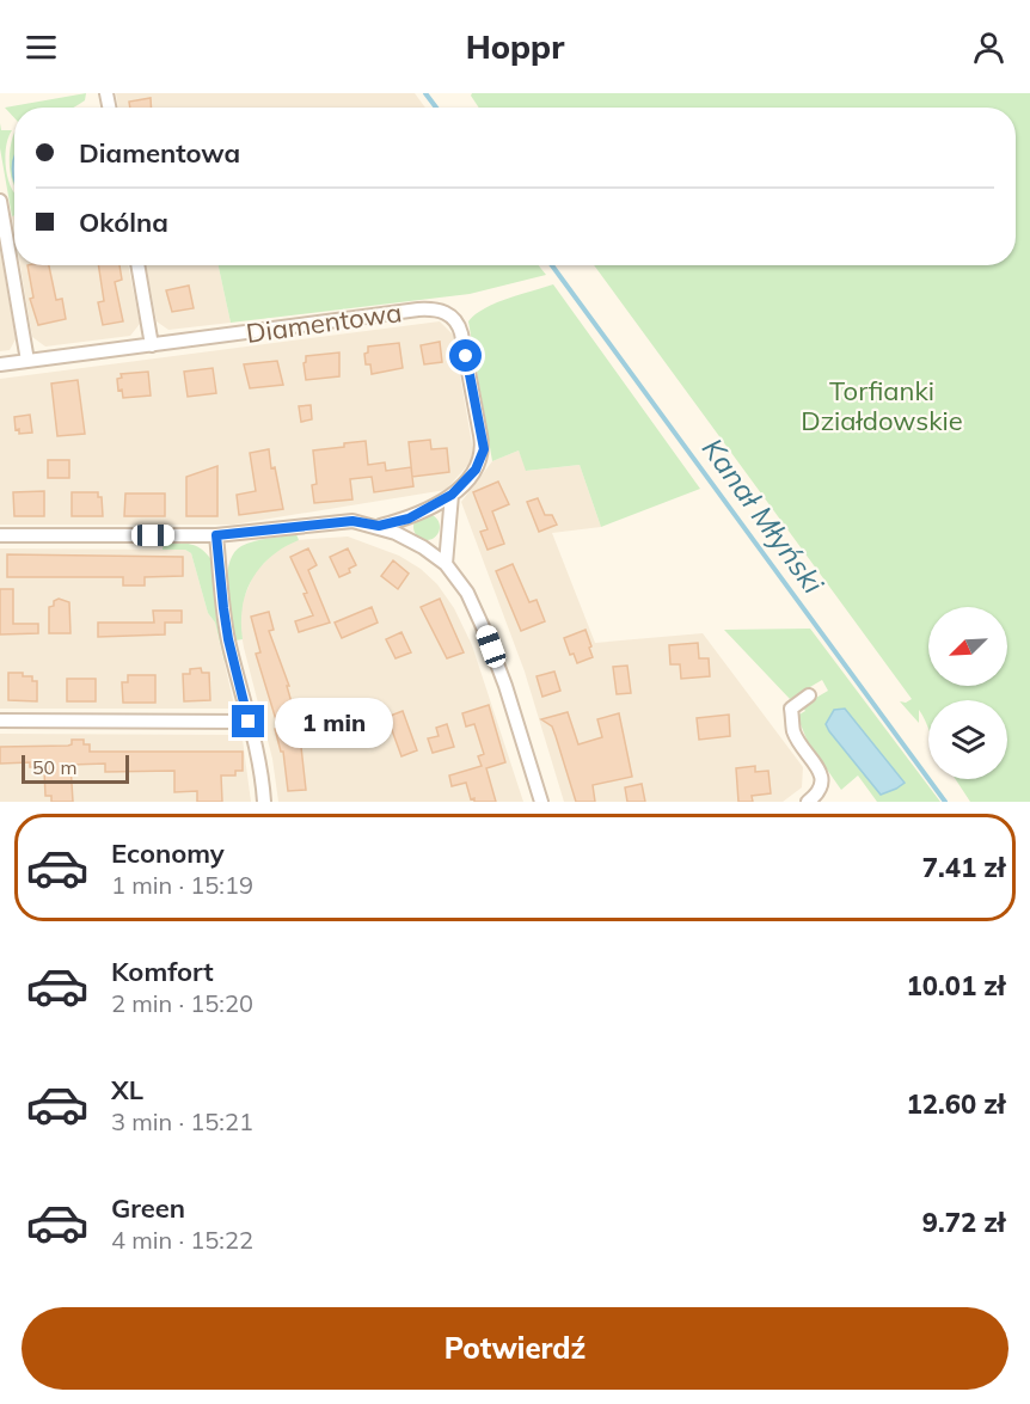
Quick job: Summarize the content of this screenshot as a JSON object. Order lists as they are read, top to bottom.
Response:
{
  "streets": {
    "street": ["Diamentowa"]
  },
  "water": ["Kanał Młyński"],
  "parks": ["Torfianki Działdowskie"],
  "scale_bar": "50 m",
  "north": "bottom left",
  "page": {
    "header": "Hoppr",
    "banner": ["Diamentowa", "Okólna"],
    "bubble": "1 min",
    "scale": "50 m",
    "list": [
      {
        "name": "Economy",
        "note": "1 min · 15:19",
        "value": "7.41 zł"
      },
      {
        "name": "Komfort",
        "note": "2 min · 15:20",
        "value": "10.01 zł"
      },
      {
        "name": "XL",
        "note": "3 min · 15:21",
        "value": "12.60 zł"
      },
      {
        "name": "Green",
        "note": "4 min · 15:22",
        "value": "9.72 zł"
      }
    ],
    "buttons": "Potwierdź"
  }
}
